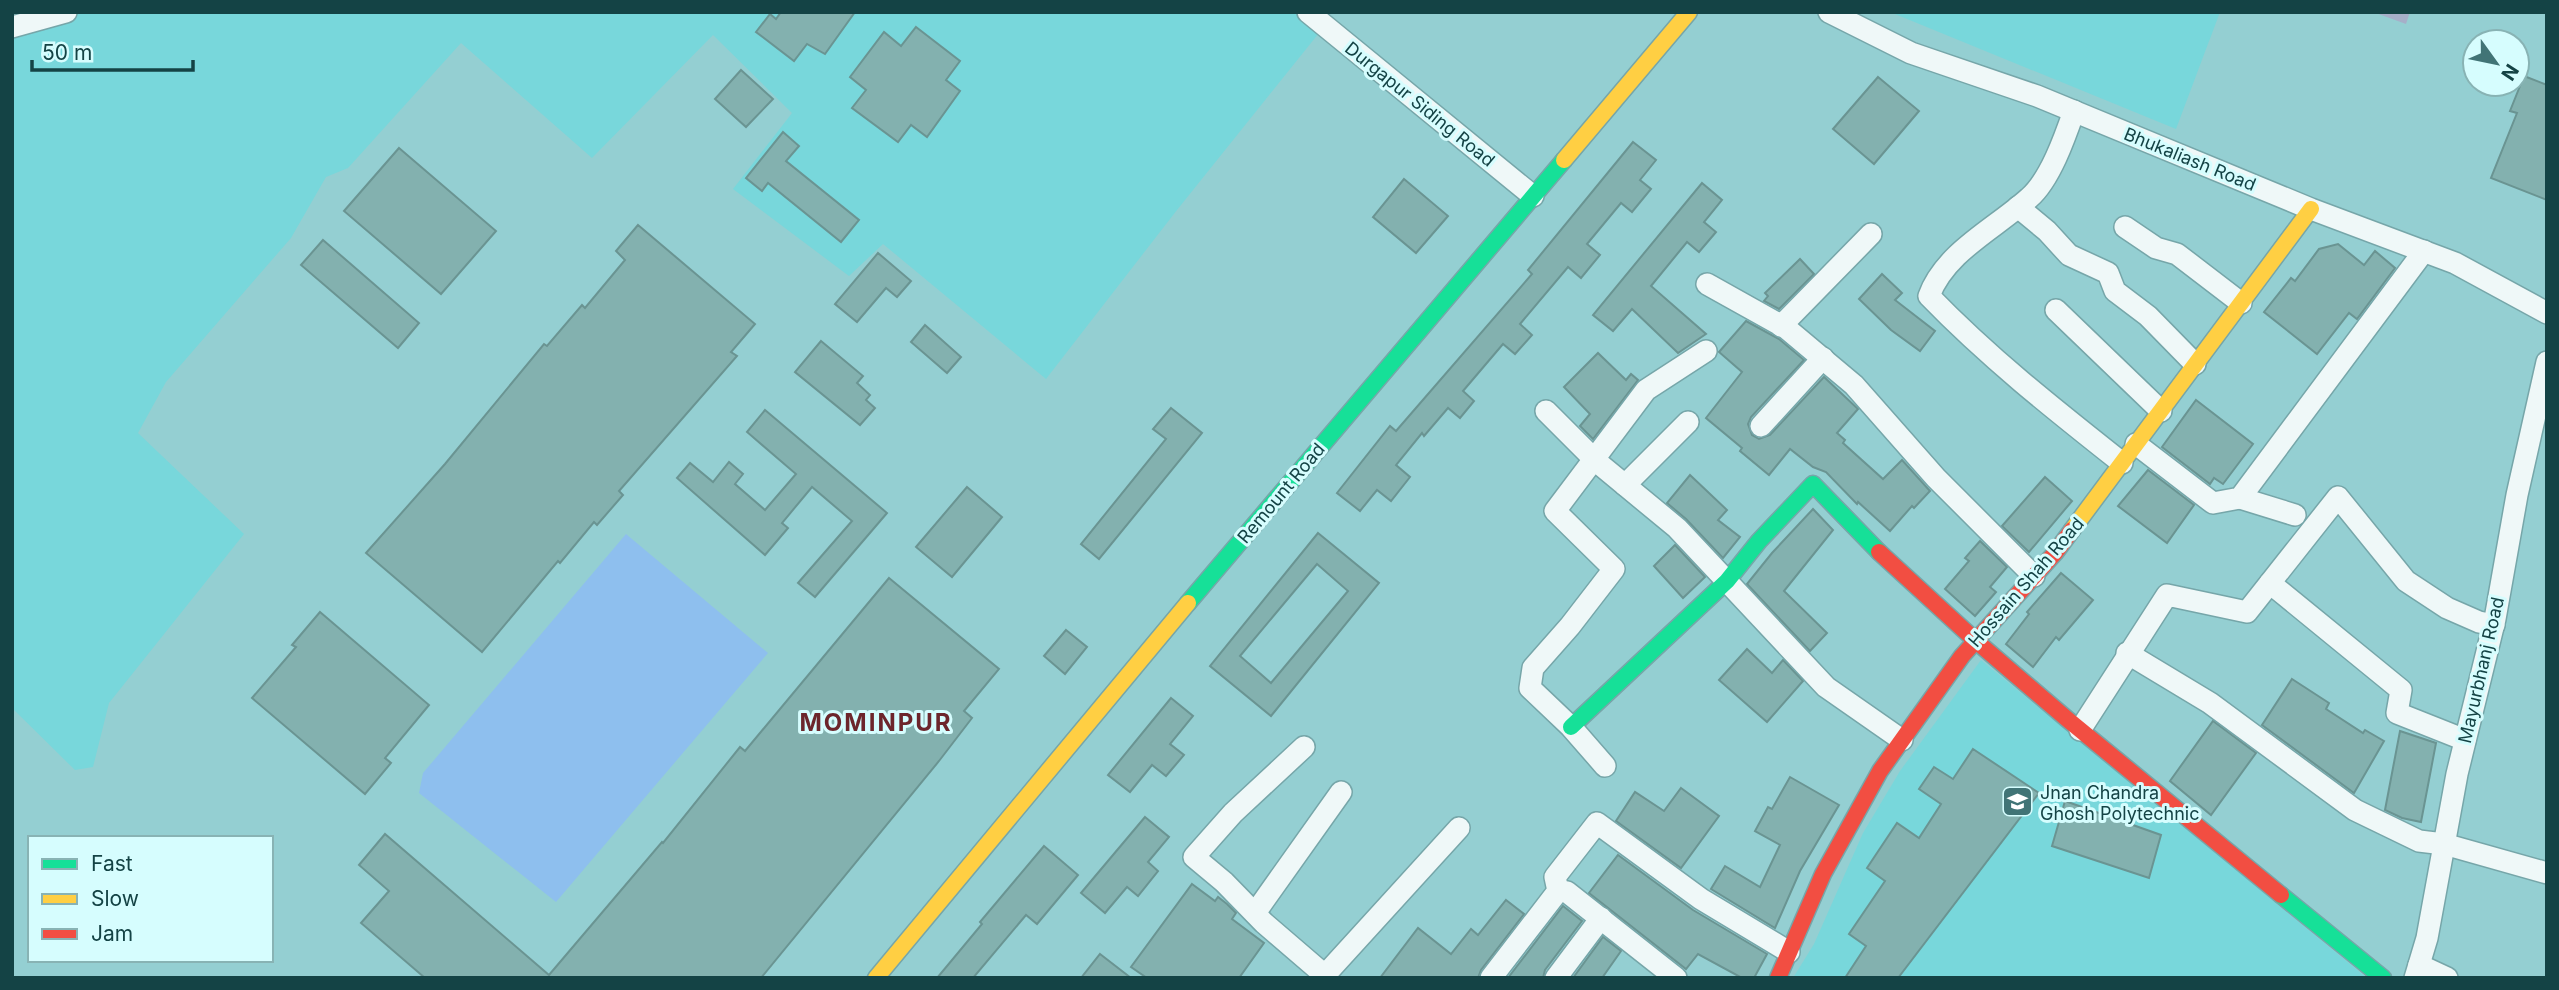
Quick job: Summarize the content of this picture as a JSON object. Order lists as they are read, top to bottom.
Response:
{
  "streets": {
    "street": [
      "Durgapur Siding Road",
      "Bhukaliash Road",
      "Remount Road",
      "Hossain Shah Road",
      "Mayurbhanj Road"
    ]
  },
  "crossings": [
    ["Durgapur Siding Road", "Remount Road"],
    ["Bhukaliash Road", "Hossain Shah Road"]
  ],
  "districts": ["MOMINPUR"],
  "places": {
    "school or university": ["Jnan Chandra Ghosh Polytechnic"]
  },
  "legend": ["Fast", "Slow", "Jam"],
  "scale_bar": "50 m",
  "north": "bottom right"
}
